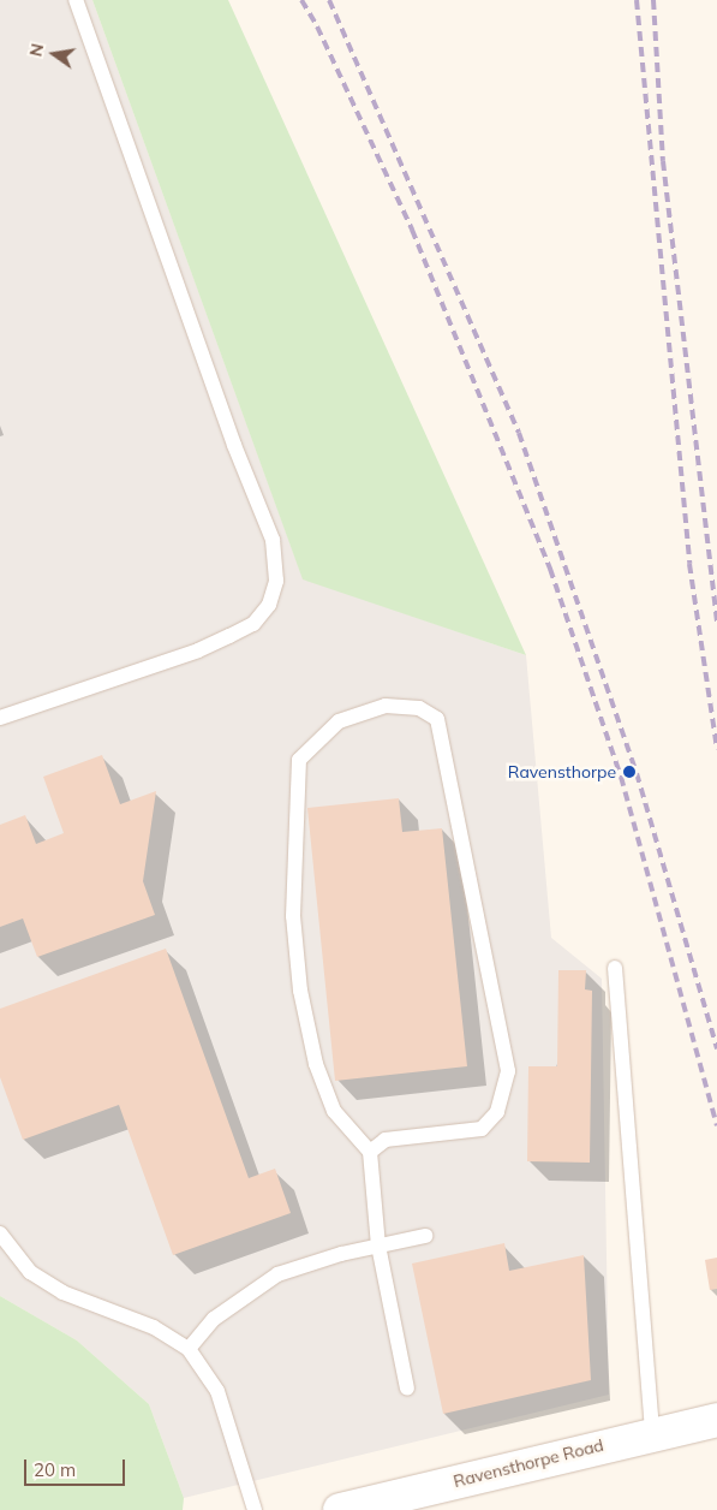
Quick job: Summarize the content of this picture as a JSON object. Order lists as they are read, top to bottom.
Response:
{
  "streets": {
    "street": ["Ravensthorpe Road"]
  },
  "places": ["Ravensthorpe"],
  "scale_bar": "20 m",
  "north": "left"
}
